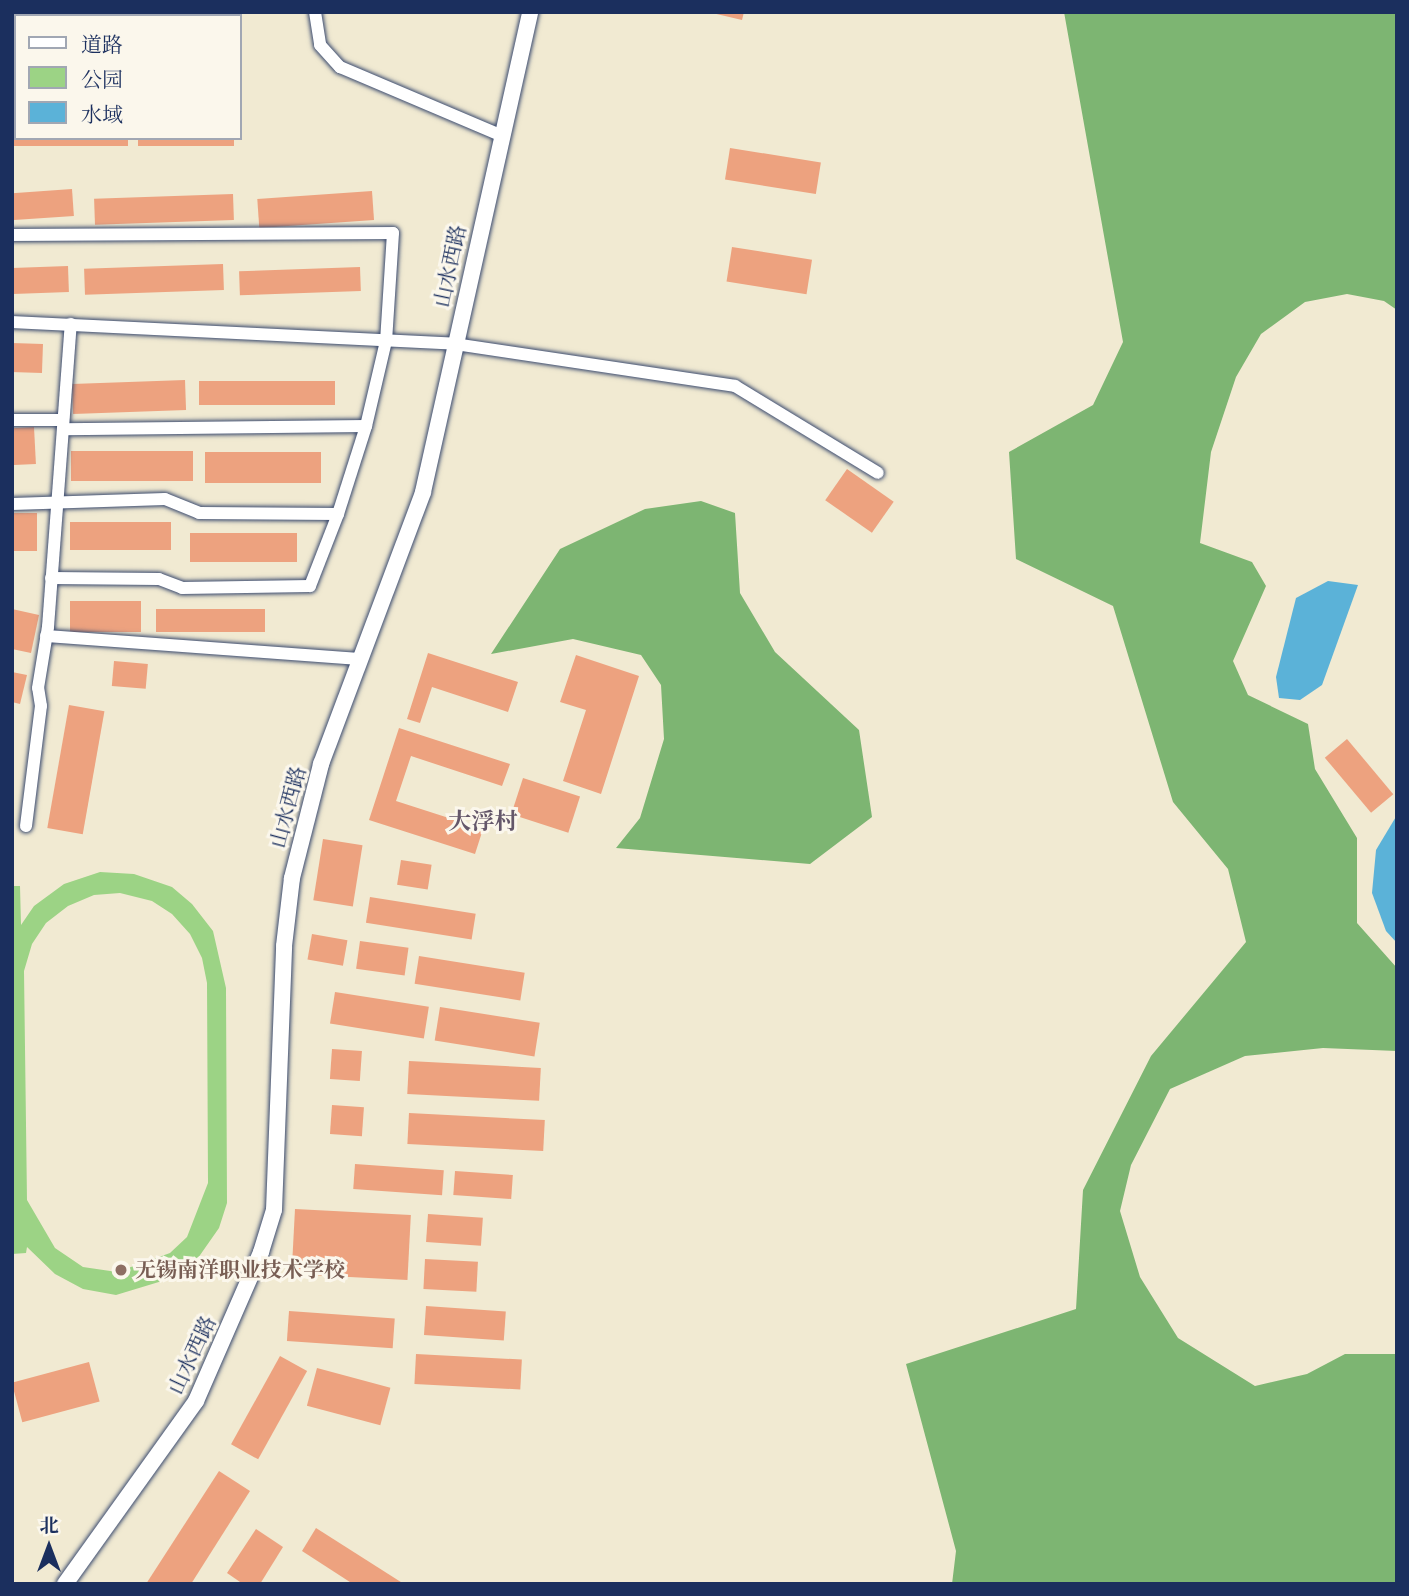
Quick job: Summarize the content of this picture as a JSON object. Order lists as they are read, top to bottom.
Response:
{
  "streets": {
    "street": ["山水西路"]
  },
  "districts": ["大浮村"],
  "places": ["无锡南洋职业技术学校"],
  "legend": ["道路", "公园", "水域"],
  "north": "top"
}
